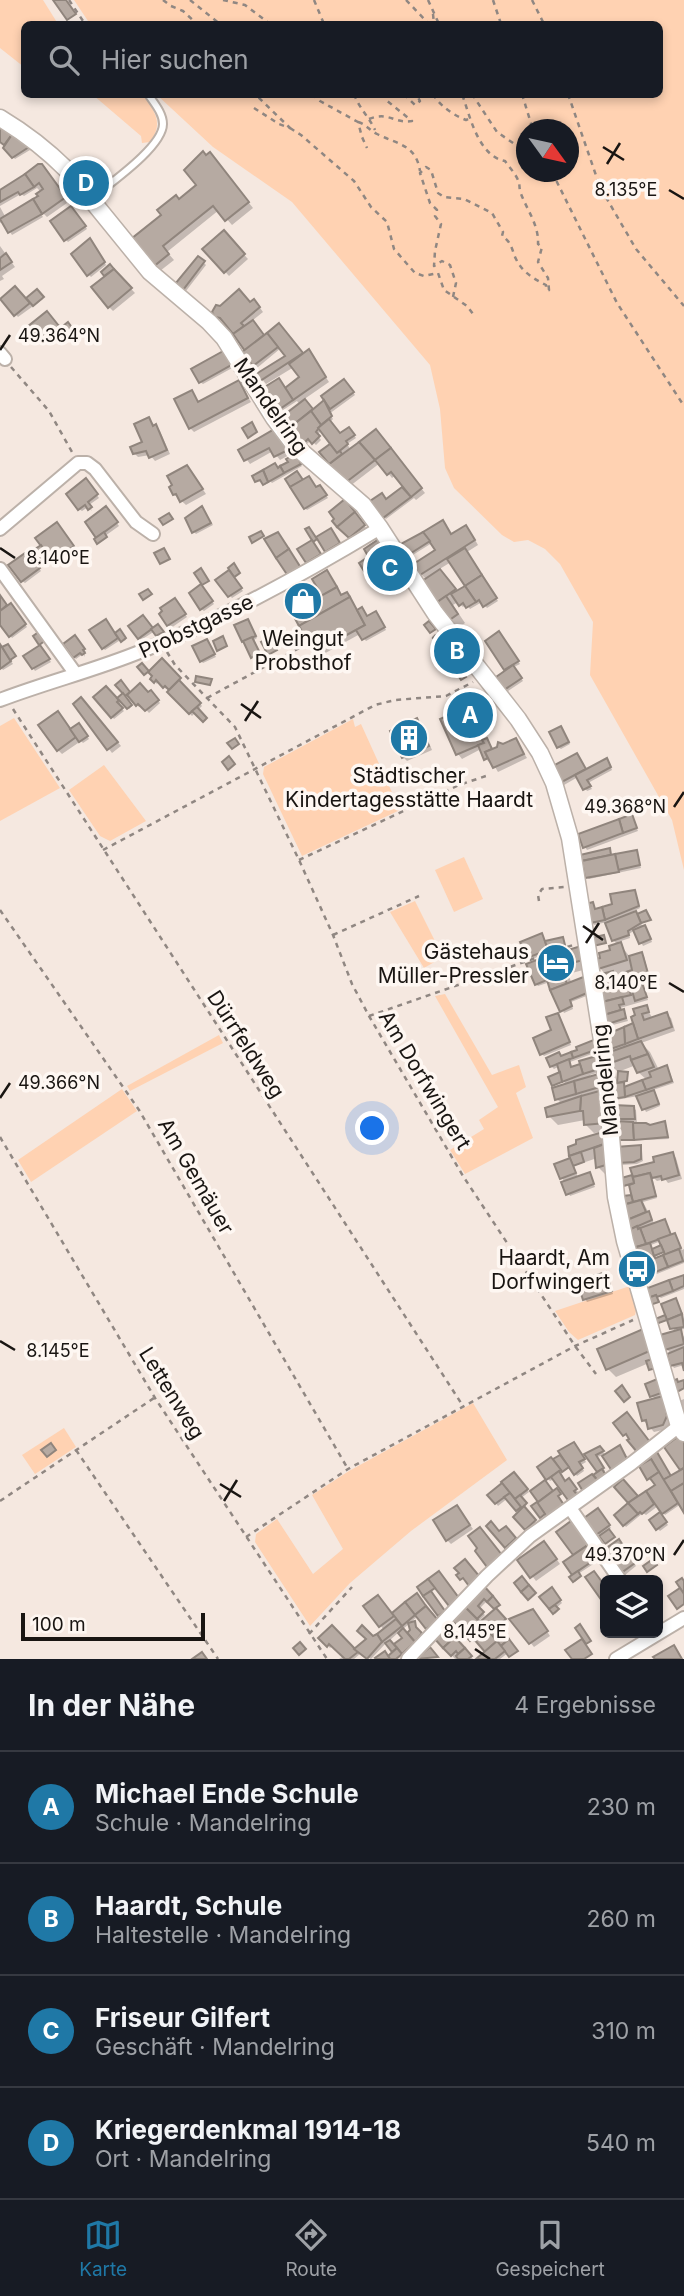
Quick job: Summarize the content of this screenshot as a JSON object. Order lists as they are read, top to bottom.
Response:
{
  "streets": {
    "street": ["Mandelring", "Probstgasse"],
    "path": [
      "Dürrfeldweg",
      "Am Dorfwingert",
      "Am Gemäuer",
      "Lettenweg"
    ]
  },
  "crossings": [
    ["Mandelring", "Probstgasse"],
    ["Probstgasse", "Dürrfeldweg"],
    ["Probstgasse", "Am Dorfwingert"]
  ],
  "places": {
    "shop": ["Weingut Probsthof"],
    "building": ["Städtischer Kindertagesstätte Haardt"],
    "hotel": ["Gästehaus Müller-Pressler"],
    "bus stop": ["Haardt, Am Dorfwingert"]
  },
  "scale_bar": "100 m",
  "north": "bottom right",
  "page": {
    "search": "Hier suchen",
    "pins": [
      "D",
      "C",
      "B",
      "A"
    ],
    "scale": "100 m",
    "heading": ["In der Nähe", "4 Ergebnisse"],
    "list": [
      {
        "mark": "A",
        "name": "Michael Ende Schule",
        "note": "Schule · Mandelring",
        "value": "230 m"
      },
      {
        "mark": "B",
        "name": "Haardt, Schule",
        "note": "Haltestelle · Mandelring",
        "value": "260 m"
      },
      {
        "mark": "C",
        "name": "Friseur Gilfert",
        "note": "Geschäft · Mandelring",
        "value": "310 m"
      },
      {
        "mark": "D",
        "name": "Kriegerdenkmal 1914-18",
        "note": "Ort · Mandelring",
        "value": "540 m"
      }
    ],
    "nav": ["Karte", "Route", "Gespeichert"]
  },
  "coordinates": [
    "8.135°E",
    "49.364°N",
    "8.140°E",
    "49.368°N",
    "49.366°N",
    "8.145°E",
    "49.370°N"
  ]
}
